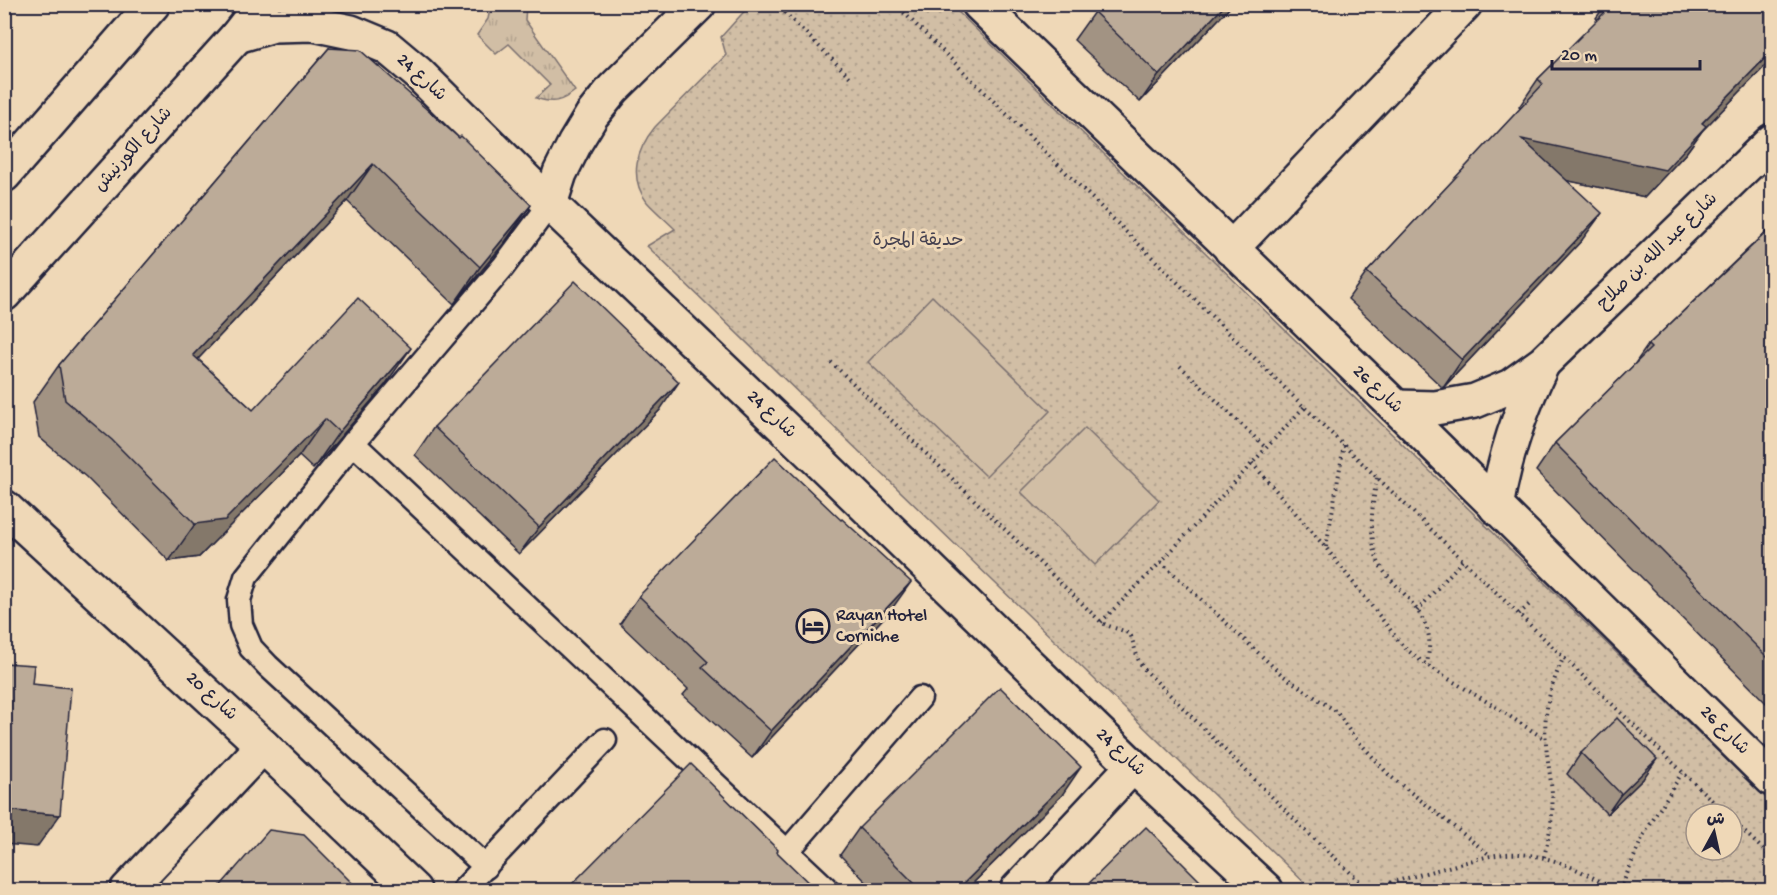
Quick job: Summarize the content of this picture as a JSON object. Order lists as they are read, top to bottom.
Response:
{
  "streets": {
    "street": [
      "شارع 24",
      "شارع الكورنيش",
      "شارع عبد الله بن صلاح",
      "شارع 26",
      "شارع 20"
    ]
  },
  "crossings": [
    ["شارع 24", "شارع الكورنيش"],
    ["شارع عبد الله بن صلاح", "شارع 26"]
  ],
  "parks": ["حديقة المجرة"],
  "places": {
    "hotel": ["Rayan Hotel Corniche"]
  },
  "scale_bar": "20 m",
  "north": "top"
}
